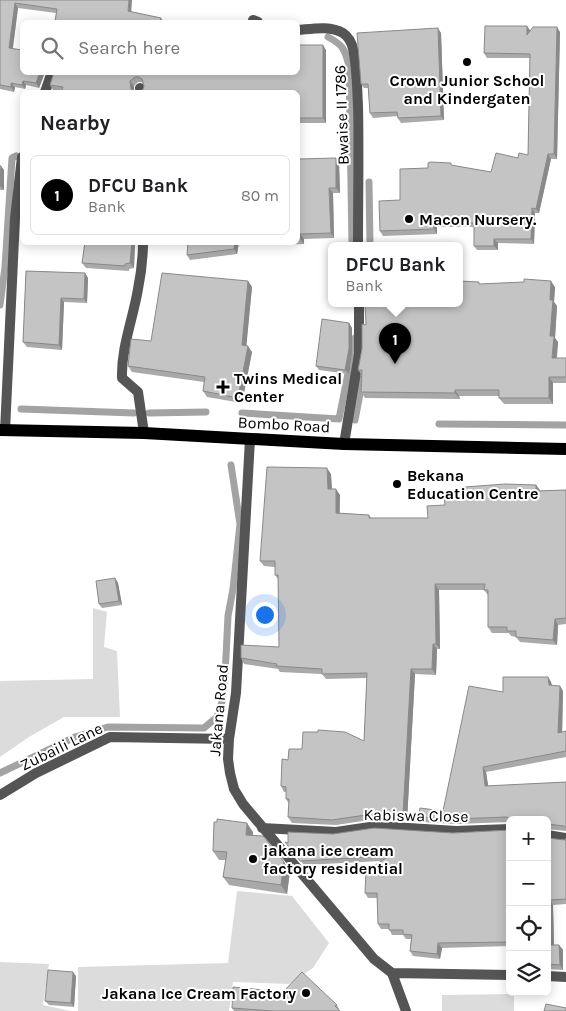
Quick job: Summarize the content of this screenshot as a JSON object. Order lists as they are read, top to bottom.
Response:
{
  "streets": {
    "main road": ["Bombo Road"],
    "street": [
      "Bwaise II 1786",
      "Jakana Road",
      "Zubaili Lane",
      "Kabiswa Close"
    ]
  },
  "crossings": [
    ["Bombo Road", "Jakana Road"],
    ["Jakana Road", "Zubaili Lane"],
    ["Jakana Road", "Kabiswa Close"]
  ],
  "places": {
    "other": [
      "Crown Junior School and Kindergaten",
      "Macon Nursery.",
      "Bekana Education Centre",
      "jakana ice cream factory residential",
      "Jakana Ice Cream Factory"
    ],
    "health": ["Twins Medical Center"]
  },
  "page": {
    "search": "Search here",
    "heading": "Nearby",
    "list": [
      {
        "mark": "1",
        "name": "DFCU Bank",
        "note": "Bank",
        "value": "80 m"
      }
    ],
    "popup": ["DFCU Bank", "Bank"],
    "pins": "1",
    "map_buttons": ["+", "−"]
  }
}
